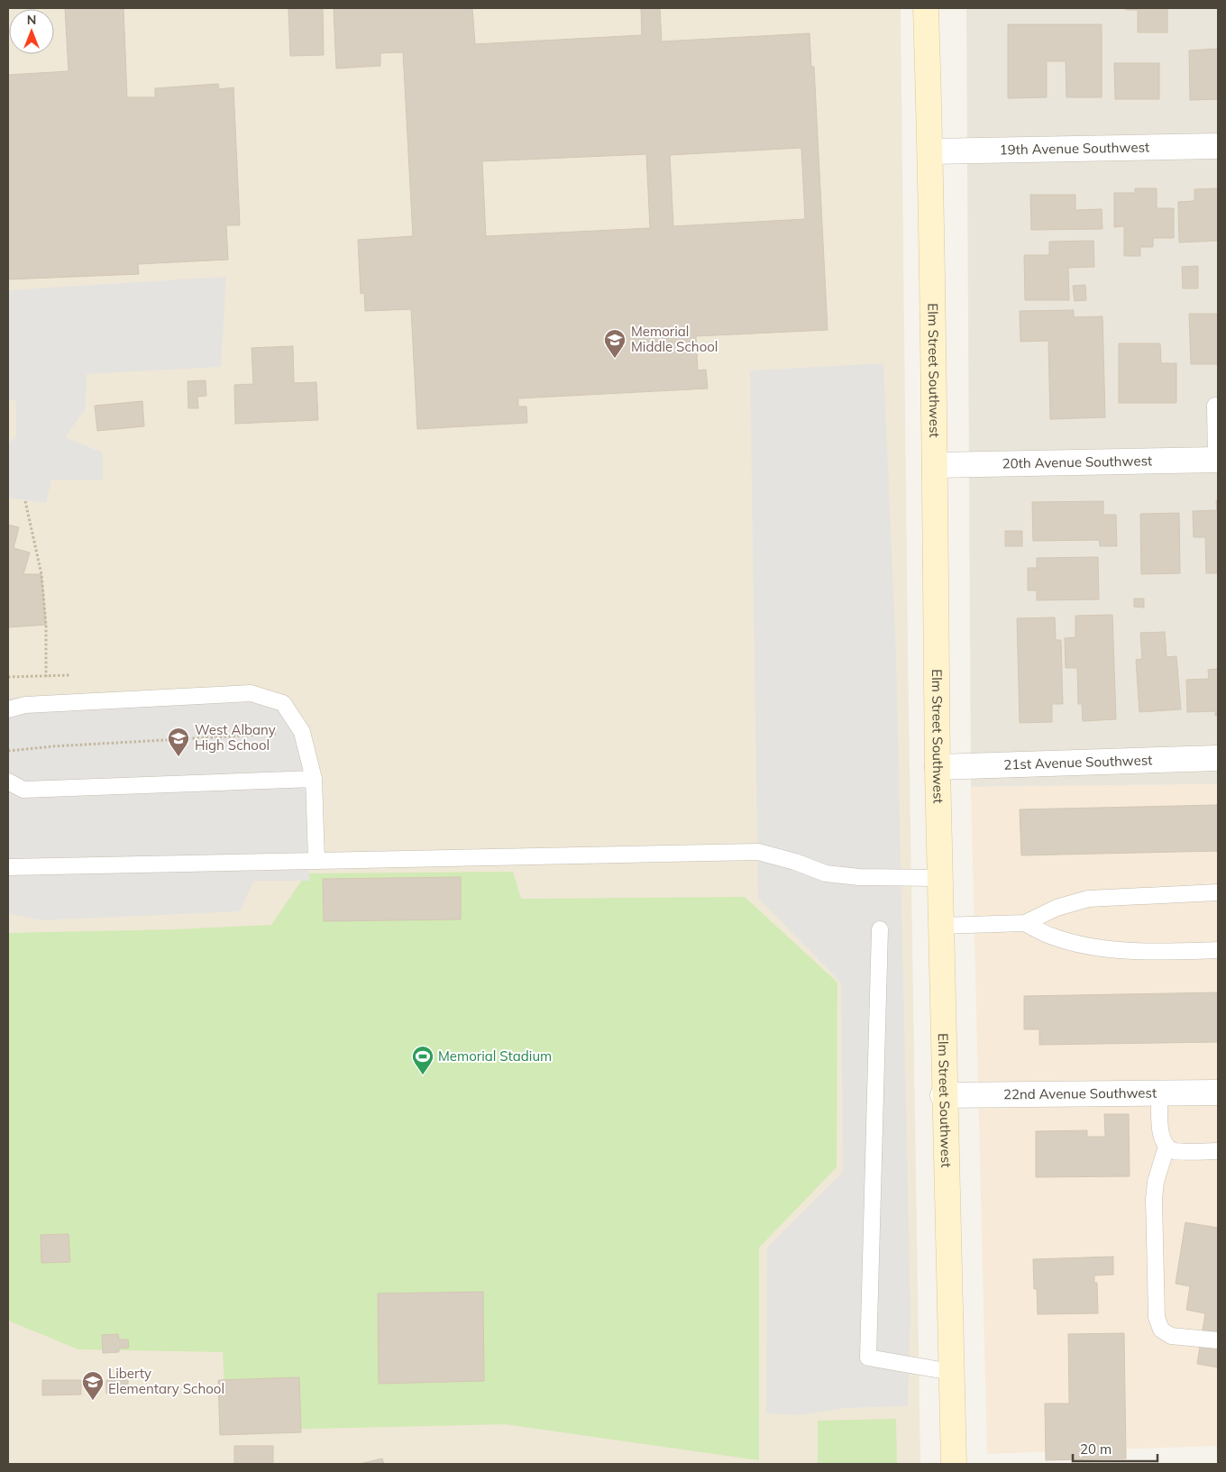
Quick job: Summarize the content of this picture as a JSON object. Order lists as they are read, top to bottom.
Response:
{
  "streets": {
    "street": [
      "19th Avenue Southwest",
      "Elm Street Southwest",
      "20th Avenue Southwest",
      "21st Avenue Southwest",
      "22nd Avenue Southwest"
    ]
  },
  "crossings": [
    ["19th Avenue Southwest", "Elm Street Southwest"],
    ["Elm Street Southwest", "20th Avenue Southwest"],
    ["Elm Street Southwest", "21st Avenue Southwest"],
    ["Elm Street Southwest", "22nd Avenue Southwest"]
  ],
  "places": {
    "school or university": ["Memorial Middle School", "West Albany High School", "Liberty Elementary School"],
    "sports": ["Memorial Stadium"]
  },
  "scale_bar": "20 m",
  "north": "top"
}
